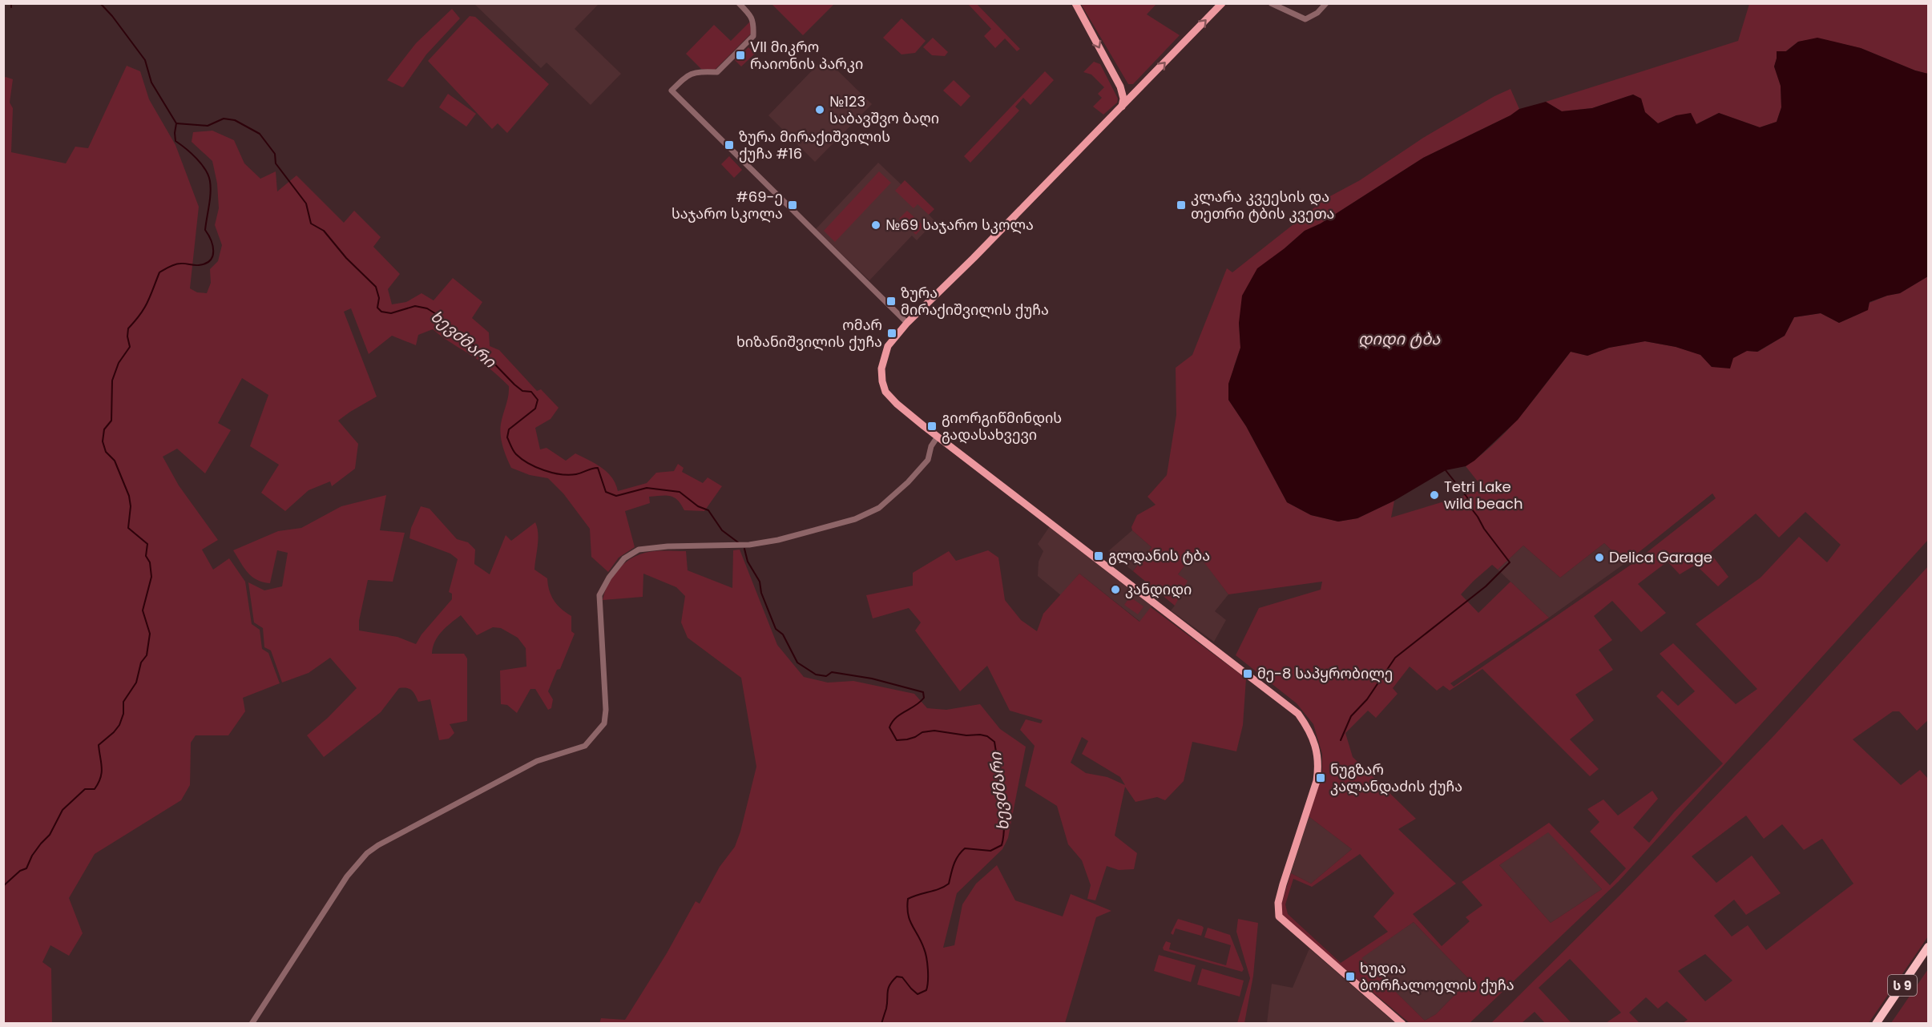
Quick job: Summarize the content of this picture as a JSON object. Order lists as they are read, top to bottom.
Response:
{
  "streets": {
    "highway": ["ს 9"]
  },
  "water": ["ხევძმარი", "დიდი ტბა"],
  "places": {
    "transit": [
      "VII მიკრო რაიონის პარკი",
      "ზურა მირაქიშვილის ქუჩა #16",
      "#69-ე საჯარო სკოლა",
      "კლარა კვეესის და თეთრი ტბის კვეთა",
      "ზურა მირაქიშვილის ქუჩა",
      "ომარ ხიზანიშვილის ქუჩა",
      "გიორგიწმინდის გადასახვევი",
      "გლდანის ტბა",
      "მე-8 საპყრობილე",
      "ნუგზარ კალანდაძის ქუჩა",
      "ხუდია ბორჩალოელის ქუჩა"
    ],
    "other": [
      "№123 საბავშვო ბაღი",
      "№69 საჯარო სკოლა",
      "Tetri Lake wild beach",
      "Delica Garage",
      "კანდიდი"
    ]
  }
}
